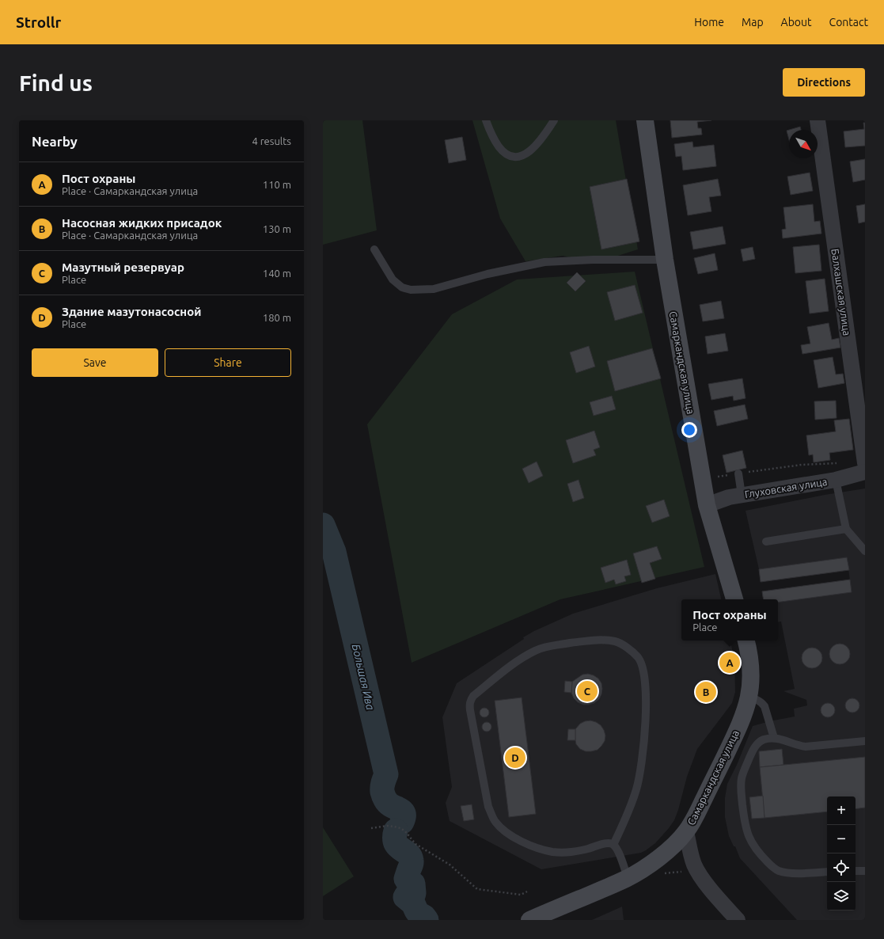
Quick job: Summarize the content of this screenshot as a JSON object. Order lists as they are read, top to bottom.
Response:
{
  "streets": {
    "street": ["Балхашская улица", "Самаркандская улица", "Глуховская улица"]
  },
  "crossings": [
    ["Самаркандская улица", "Глуховская улица"]
  ],
  "water": ["Большая Ива"],
  "north": "bottom right",
  "page": {
    "header": "Strollr",
    "nav": [
      "Home",
      "Map",
      "About",
      "Contact"
    ],
    "buttons": [
      "Directions",
      ["Save", "Share"]
    ],
    "title": "Find us",
    "heading": ["Nearby", "4 results"],
    "list": [
      {
        "mark": "A",
        "name": "Пост охраны",
        "note": "Place · Самаркандская улица",
        "value": "110 m"
      },
      {
        "mark": "B",
        "name": "Насосная жидких присадок",
        "note": "Place · Самаркандская улица",
        "value": "130 m"
      },
      {
        "mark": "C",
        "name": "Мазутный резервуар",
        "note": "Place",
        "value": "140 m"
      },
      {
        "mark": "D",
        "name": "Здание мазутонасосной",
        "note": "Place",
        "value": "180 m"
      }
    ],
    "popup": ["Пост охраны", "Place"],
    "pins": [
      "A",
      "C",
      "B",
      "D"
    ],
    "map_buttons": ["+", "−"]
  }
}
